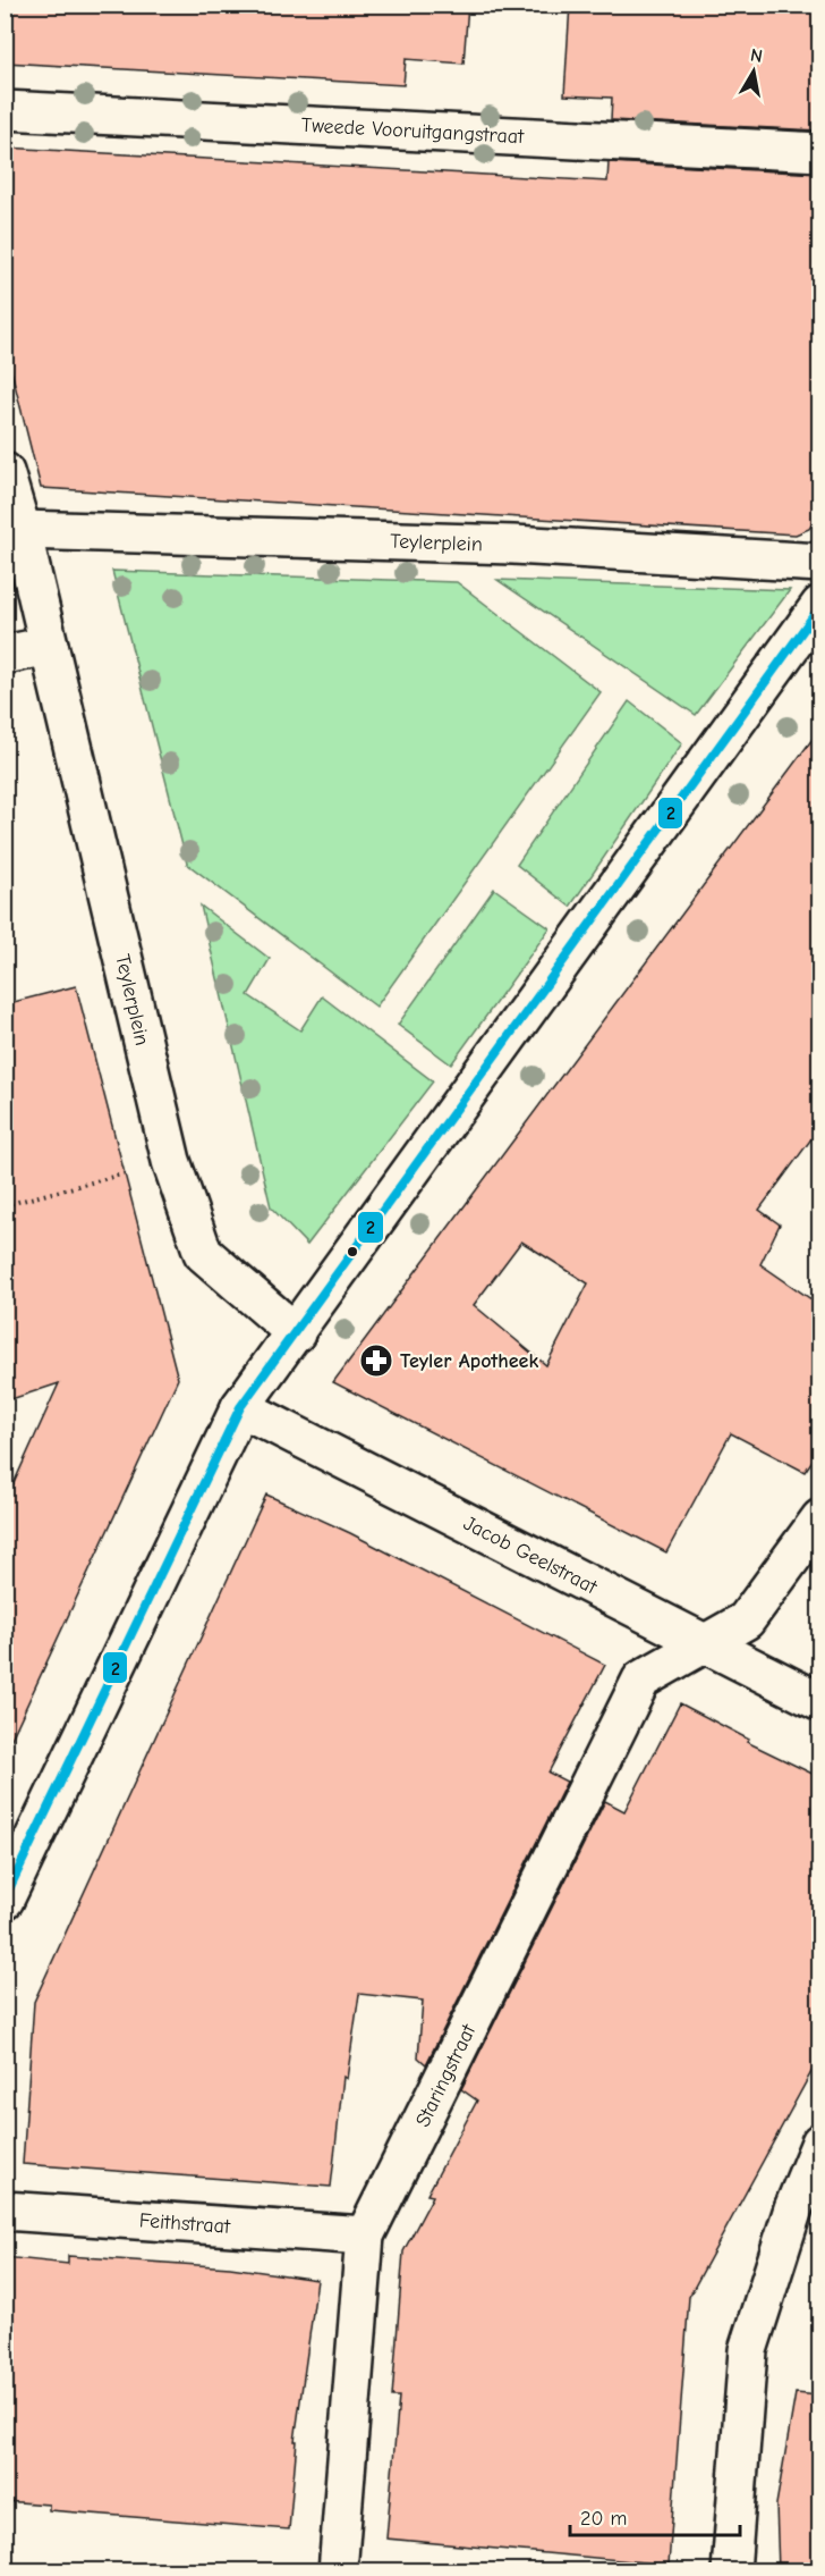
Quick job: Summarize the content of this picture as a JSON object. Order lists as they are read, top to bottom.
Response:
{
  "streets": {
    "street": [
      "Tweede Vooruitgangstraat",
      "Teylerplein",
      "Jacob Geelstraat",
      "Staringstraat",
      "Feithstraat"
    ]
  },
  "crossings": [
    ["Jacob Geelstraat", "Staringstraat"],
    ["Staringstraat", "Feithstraat"]
  ],
  "places": {
    "pharmacy": ["Teyler Apotheek"]
  },
  "lines": ["transit line 2"],
  "scale_bar": "20 m",
  "north": "top"
}
